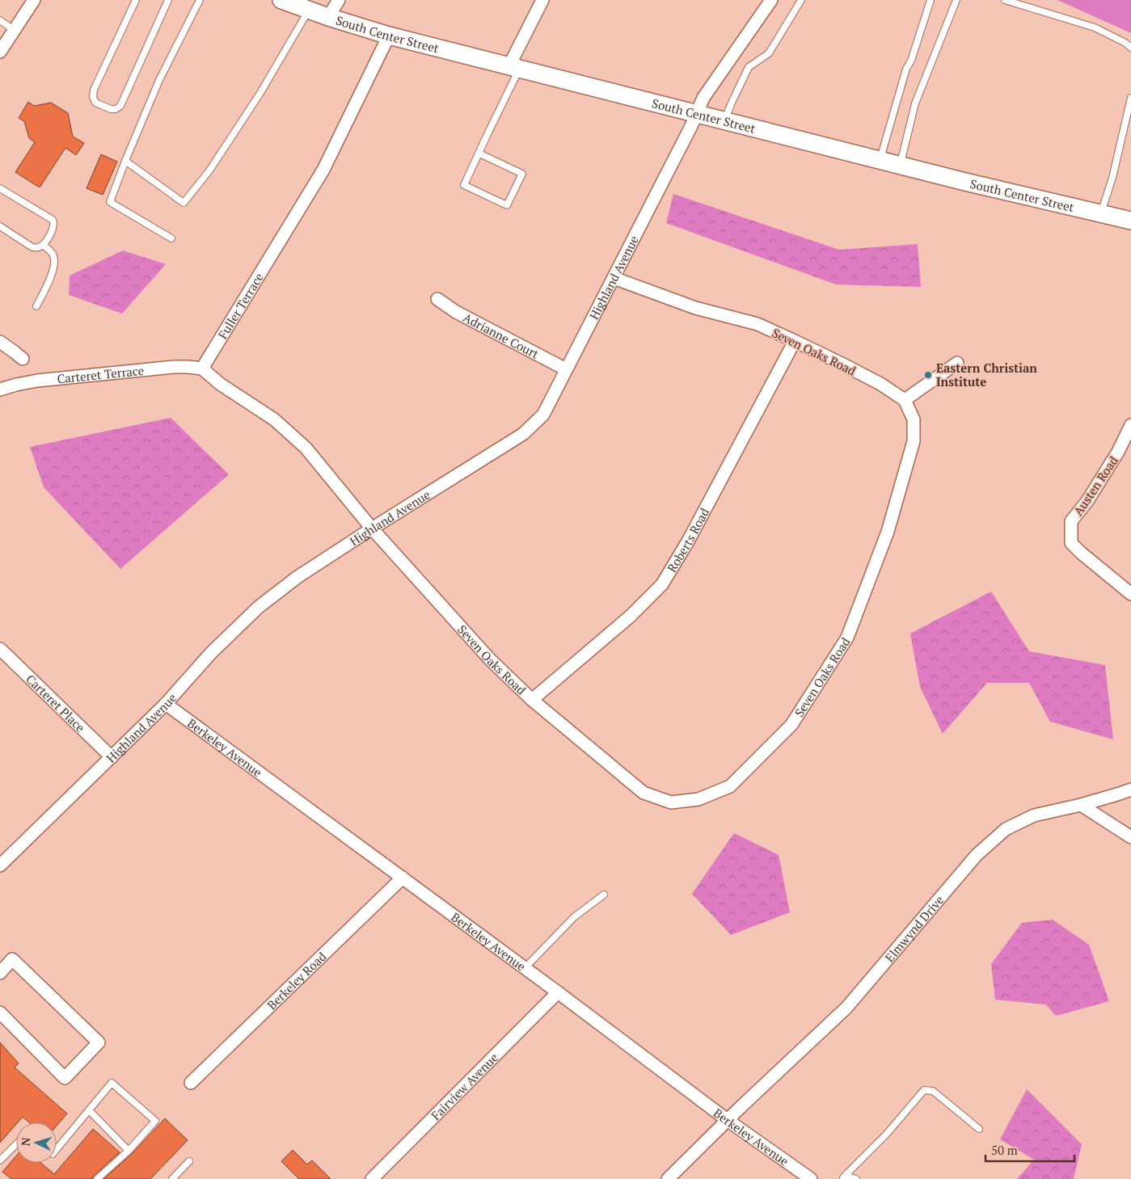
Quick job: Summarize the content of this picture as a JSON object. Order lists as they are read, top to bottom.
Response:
{
  "streets": {
    "main road": ["South Center Street"],
    "street": [
      "Highland Avenue",
      "Fuller Terrace",
      "Adrianne Court",
      "Seven Oaks Road",
      "Carteret Terrace",
      "Austen Road",
      "Roberts Road",
      "Carteret Place",
      "Berkeley Avenue",
      "Elmwynd Drive",
      "Berkeley Road",
      "Fairview Avenue"
    ]
  },
  "crossings": [
    ["South Center Street", "Highland Avenue"],
    ["South Center Street", "Fuller Terrace"],
    ["Highland Avenue", "Adrianne Court"],
    ["Highland Avenue", "Seven Oaks Road"],
    ["Highland Avenue", "Carteret Place"],
    ["Highland Avenue", "Berkeley Avenue"],
    ["Fuller Terrace", "Carteret Terrace"],
    ["Seven Oaks Road", "Roberts Road"],
    ["Berkeley Avenue", "Elmwynd Drive"],
    ["Berkeley Avenue", "Berkeley Road"],
    ["Berkeley Avenue", "Fairview Avenue"]
  ],
  "places": ["Eastern Christian Institute"],
  "scale_bar": "50 m",
  "north": "left"
}
